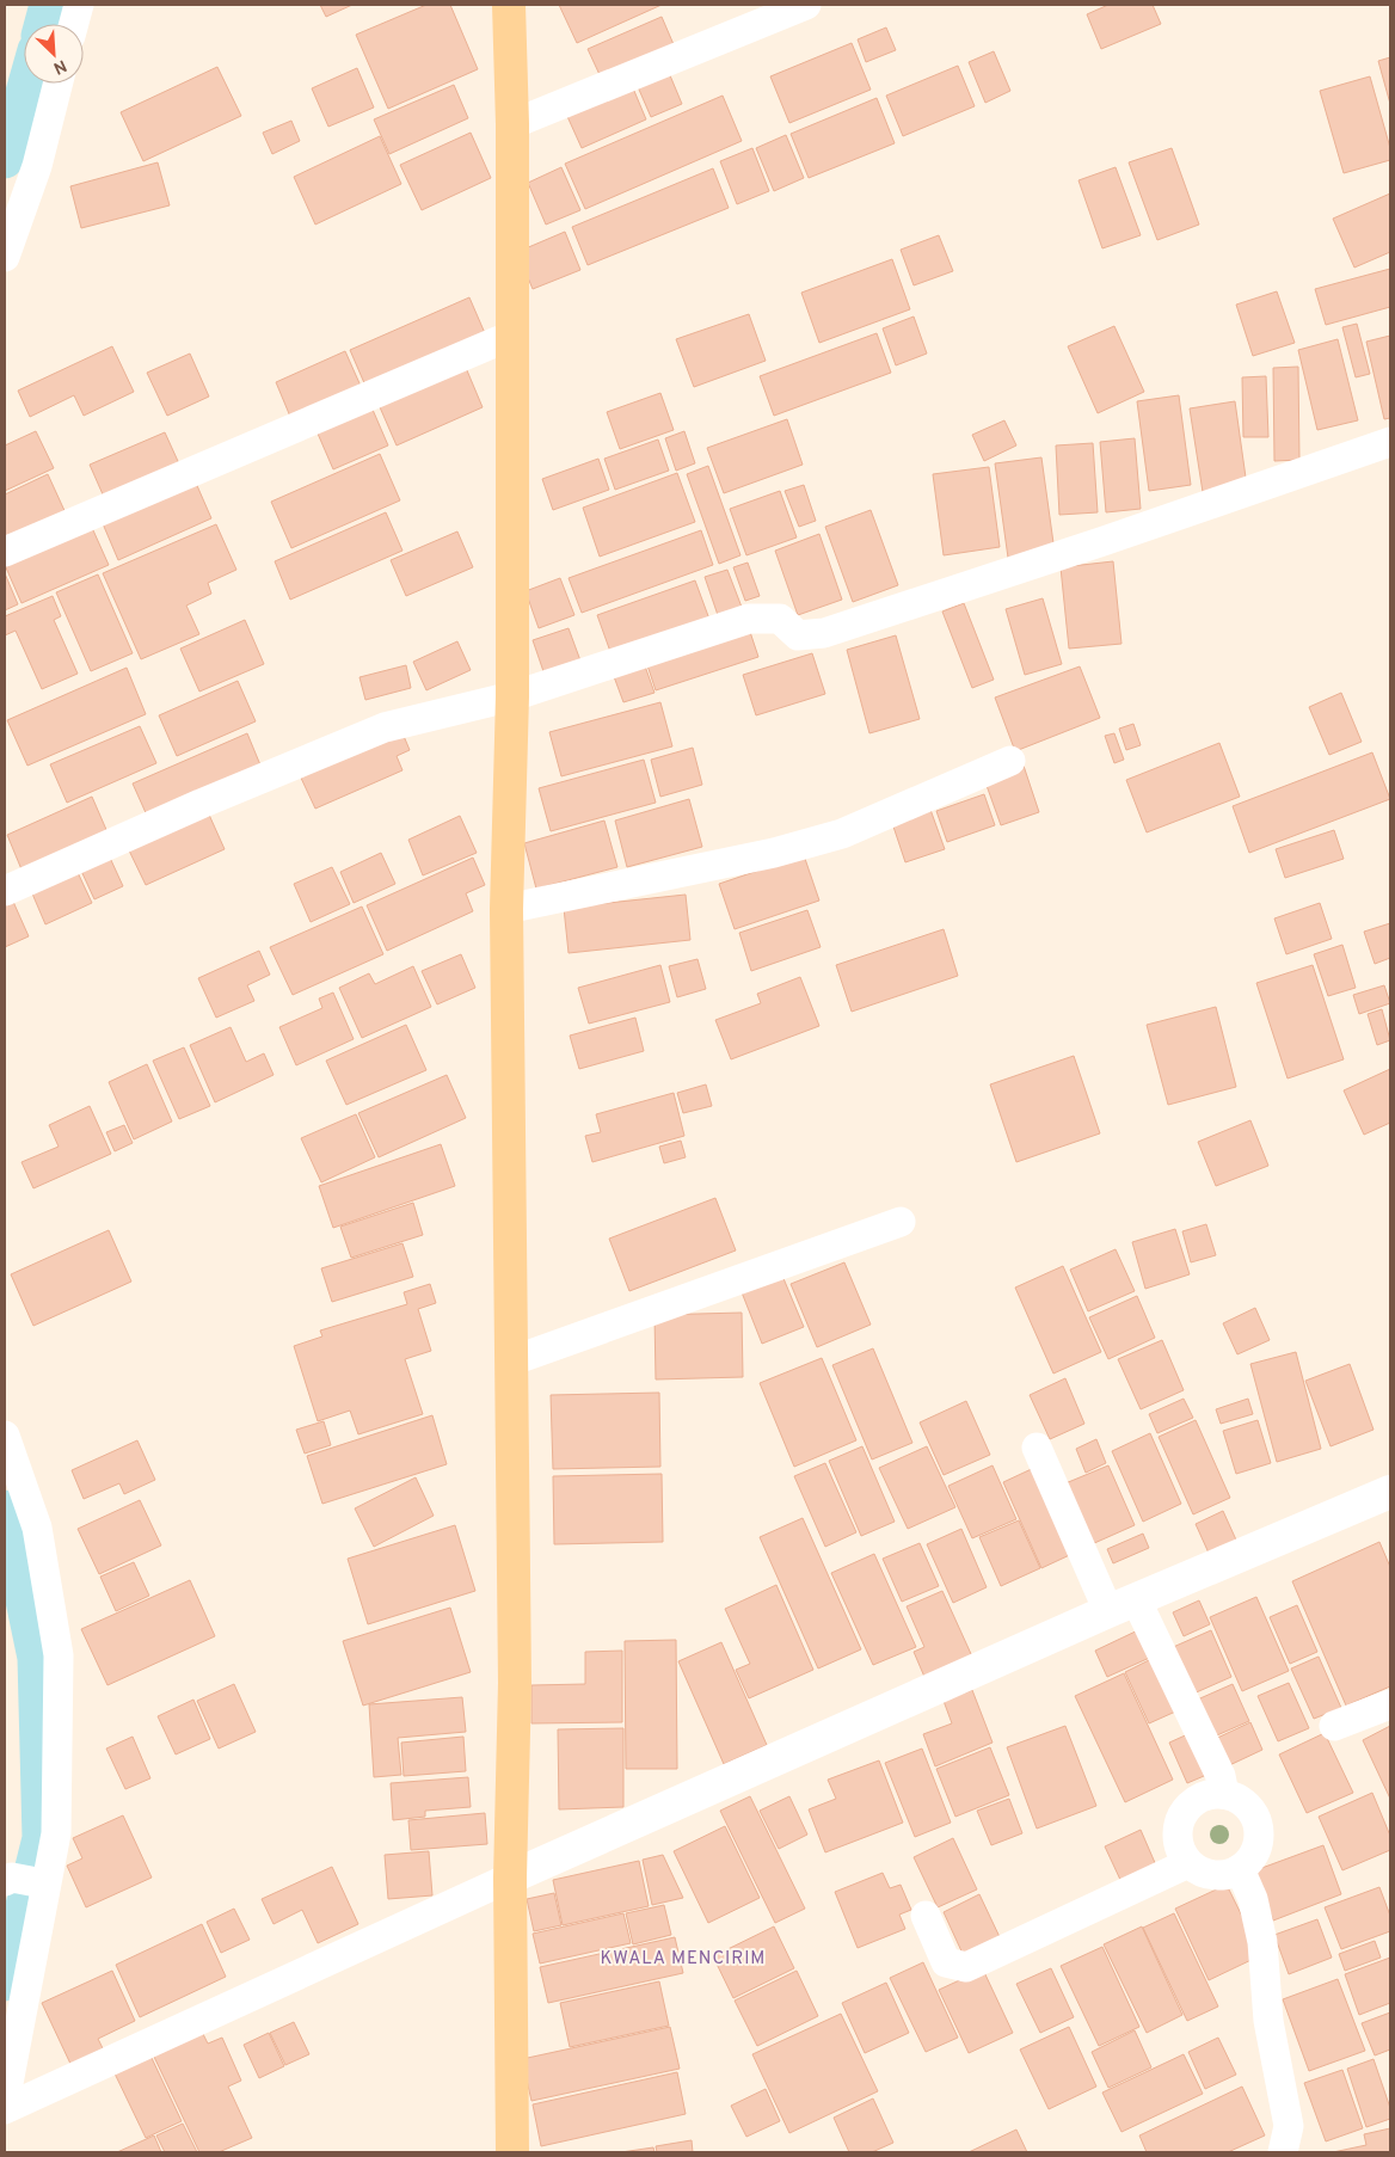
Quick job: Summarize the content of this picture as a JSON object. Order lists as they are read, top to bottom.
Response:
{
  "districts": ["KWALA MENCIRIM"],
  "north": "bottom right"
}
